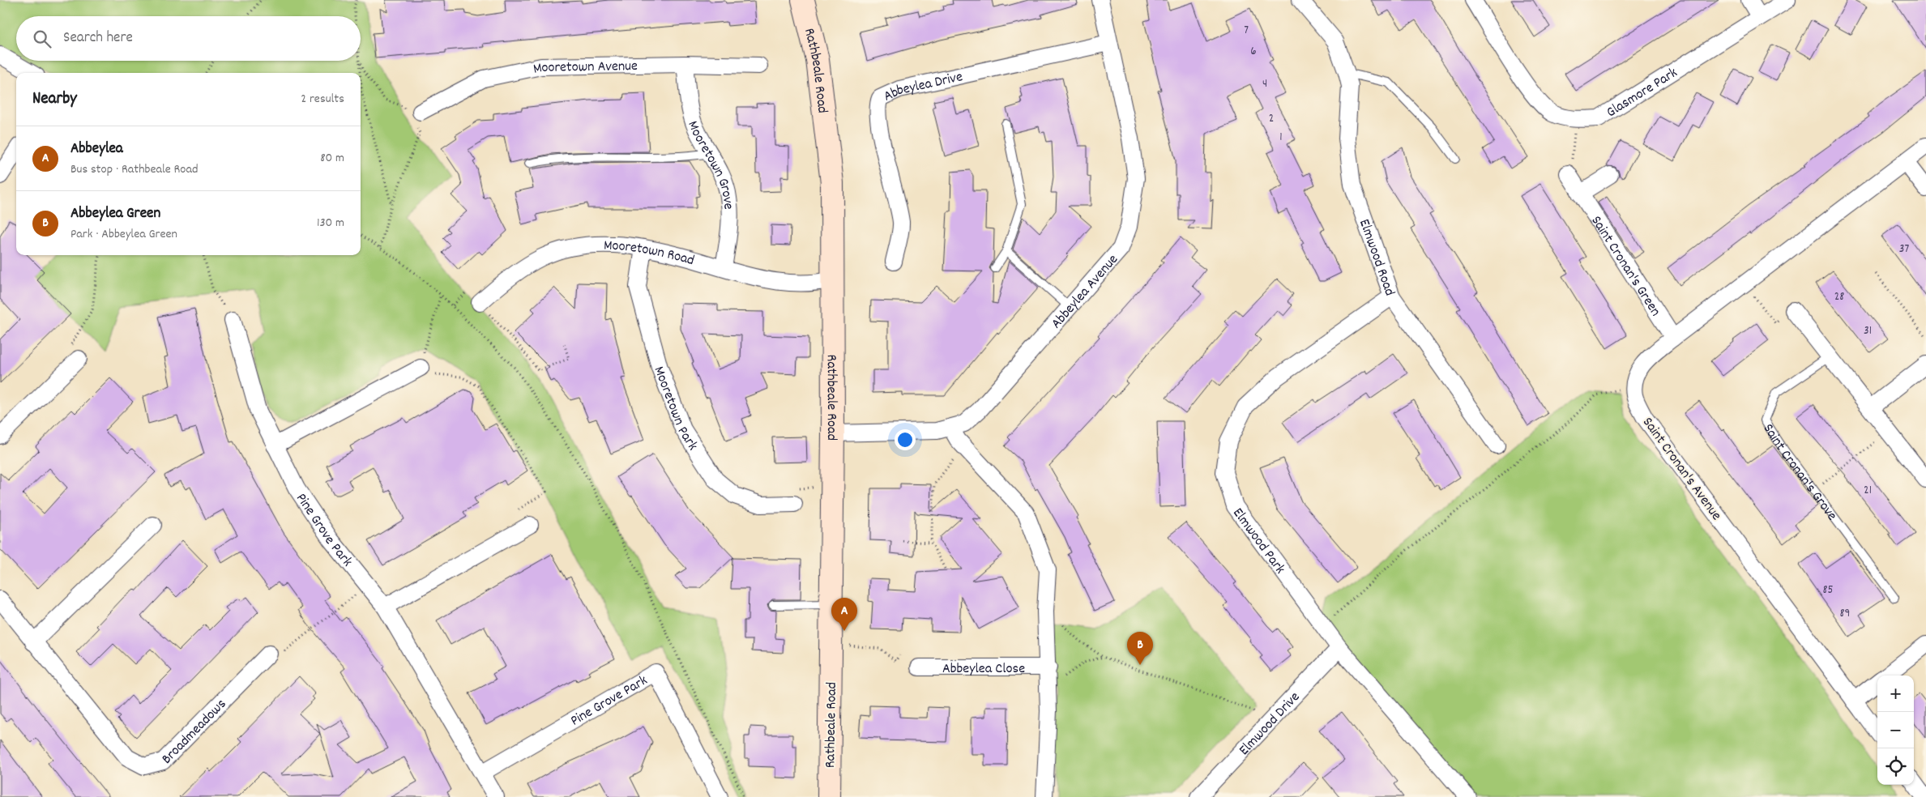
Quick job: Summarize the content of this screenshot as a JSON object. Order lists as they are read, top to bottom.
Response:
{
  "streets": {
    "main road": ["Rathbeale Road"],
    "street": [
      "Mooretown Avenue",
      "Abbeylea Drive",
      "Glasmore Park",
      "Mooretown Grove",
      "Mooretown Road",
      "Elmwood Road",
      "Saint Cronan's Green",
      "Abbeylea Avenue",
      "Mooretown Park",
      "Saint Cronan's Avenue",
      "Pine Grove Park",
      "Elmwood Park",
      "Abbeylea Close",
      "Elmwood Drive",
      "Broadmeadows"
    ],
    "lane": ["Saint Cronan's Grove"]
  },
  "crossings": [
    ["Mooretown Avenue", "Mooretown Grove"],
    ["Rathbeale Road", "Mooretown Road"],
    ["Rathbeale Road", "Abbeylea Avenue"],
    ["Abbeylea Drive", "Abbeylea Avenue"],
    ["Mooretown Grove", "Mooretown Road"],
    ["Mooretown Road", "Mooretown Park"],
    ["Elmwood Road", "Elmwood Park"],
    ["Elmwood Park", "Elmwood Drive"]
  ],
  "house_numbers": [
    "7",
    "6",
    "4",
    "2",
    "1",
    "37",
    "28",
    "31",
    "21",
    "85",
    "89"
  ],
  "page": {
    "search": "Search here",
    "heading": ["Nearby", "2 results"],
    "list": [
      {
        "mark": "A",
        "name": "Abbeylea",
        "note": "Bus stop · Rathbeale Road",
        "value": "80 m"
      },
      {
        "mark": "B",
        "name": "Abbeylea Green",
        "note": "Park · Abbeylea Green",
        "value": "130 m"
      }
    ],
    "pins": ["A", "B"],
    "map_buttons": ["+", "−"]
  }
}
